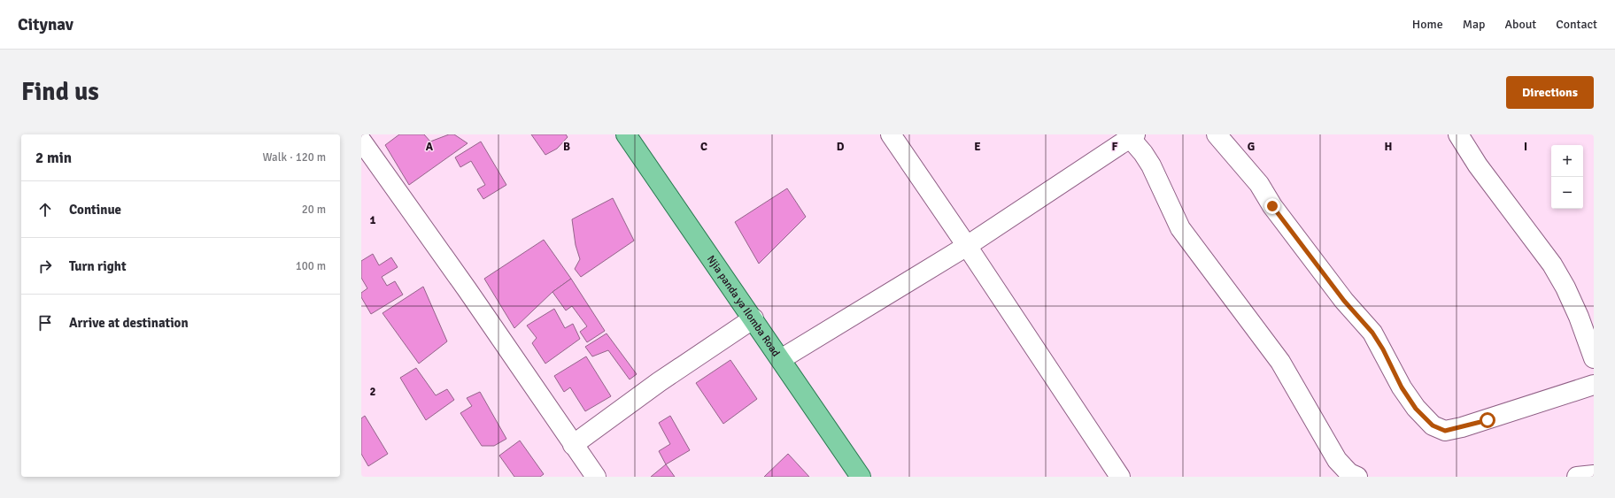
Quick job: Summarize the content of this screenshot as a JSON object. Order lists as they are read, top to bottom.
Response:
{
  "streets": {
    "main road": ["Njia panda ya Ilomba Road"]
  },
  "page": {
    "header": "Citynav",
    "nav": [
      "Home",
      "Map",
      "About",
      "Contact"
    ],
    "buttons": "Directions",
    "title": "Find us",
    "heading": ["2 min", "Walk · 120 m"],
    "map_buttons": ["+", "−"],
    "list": [
      ["Continue", "20 m"],
      ["Turn right", "100 m"],
      "Arrive at destination"
    ]
  },
  "grid": {
    "columns": [
      "A",
      "B",
      "C",
      "D",
      "E",
      "F",
      "G",
      "H",
      "I"
    ],
    "rows": ["1", "2"]
  }
}
